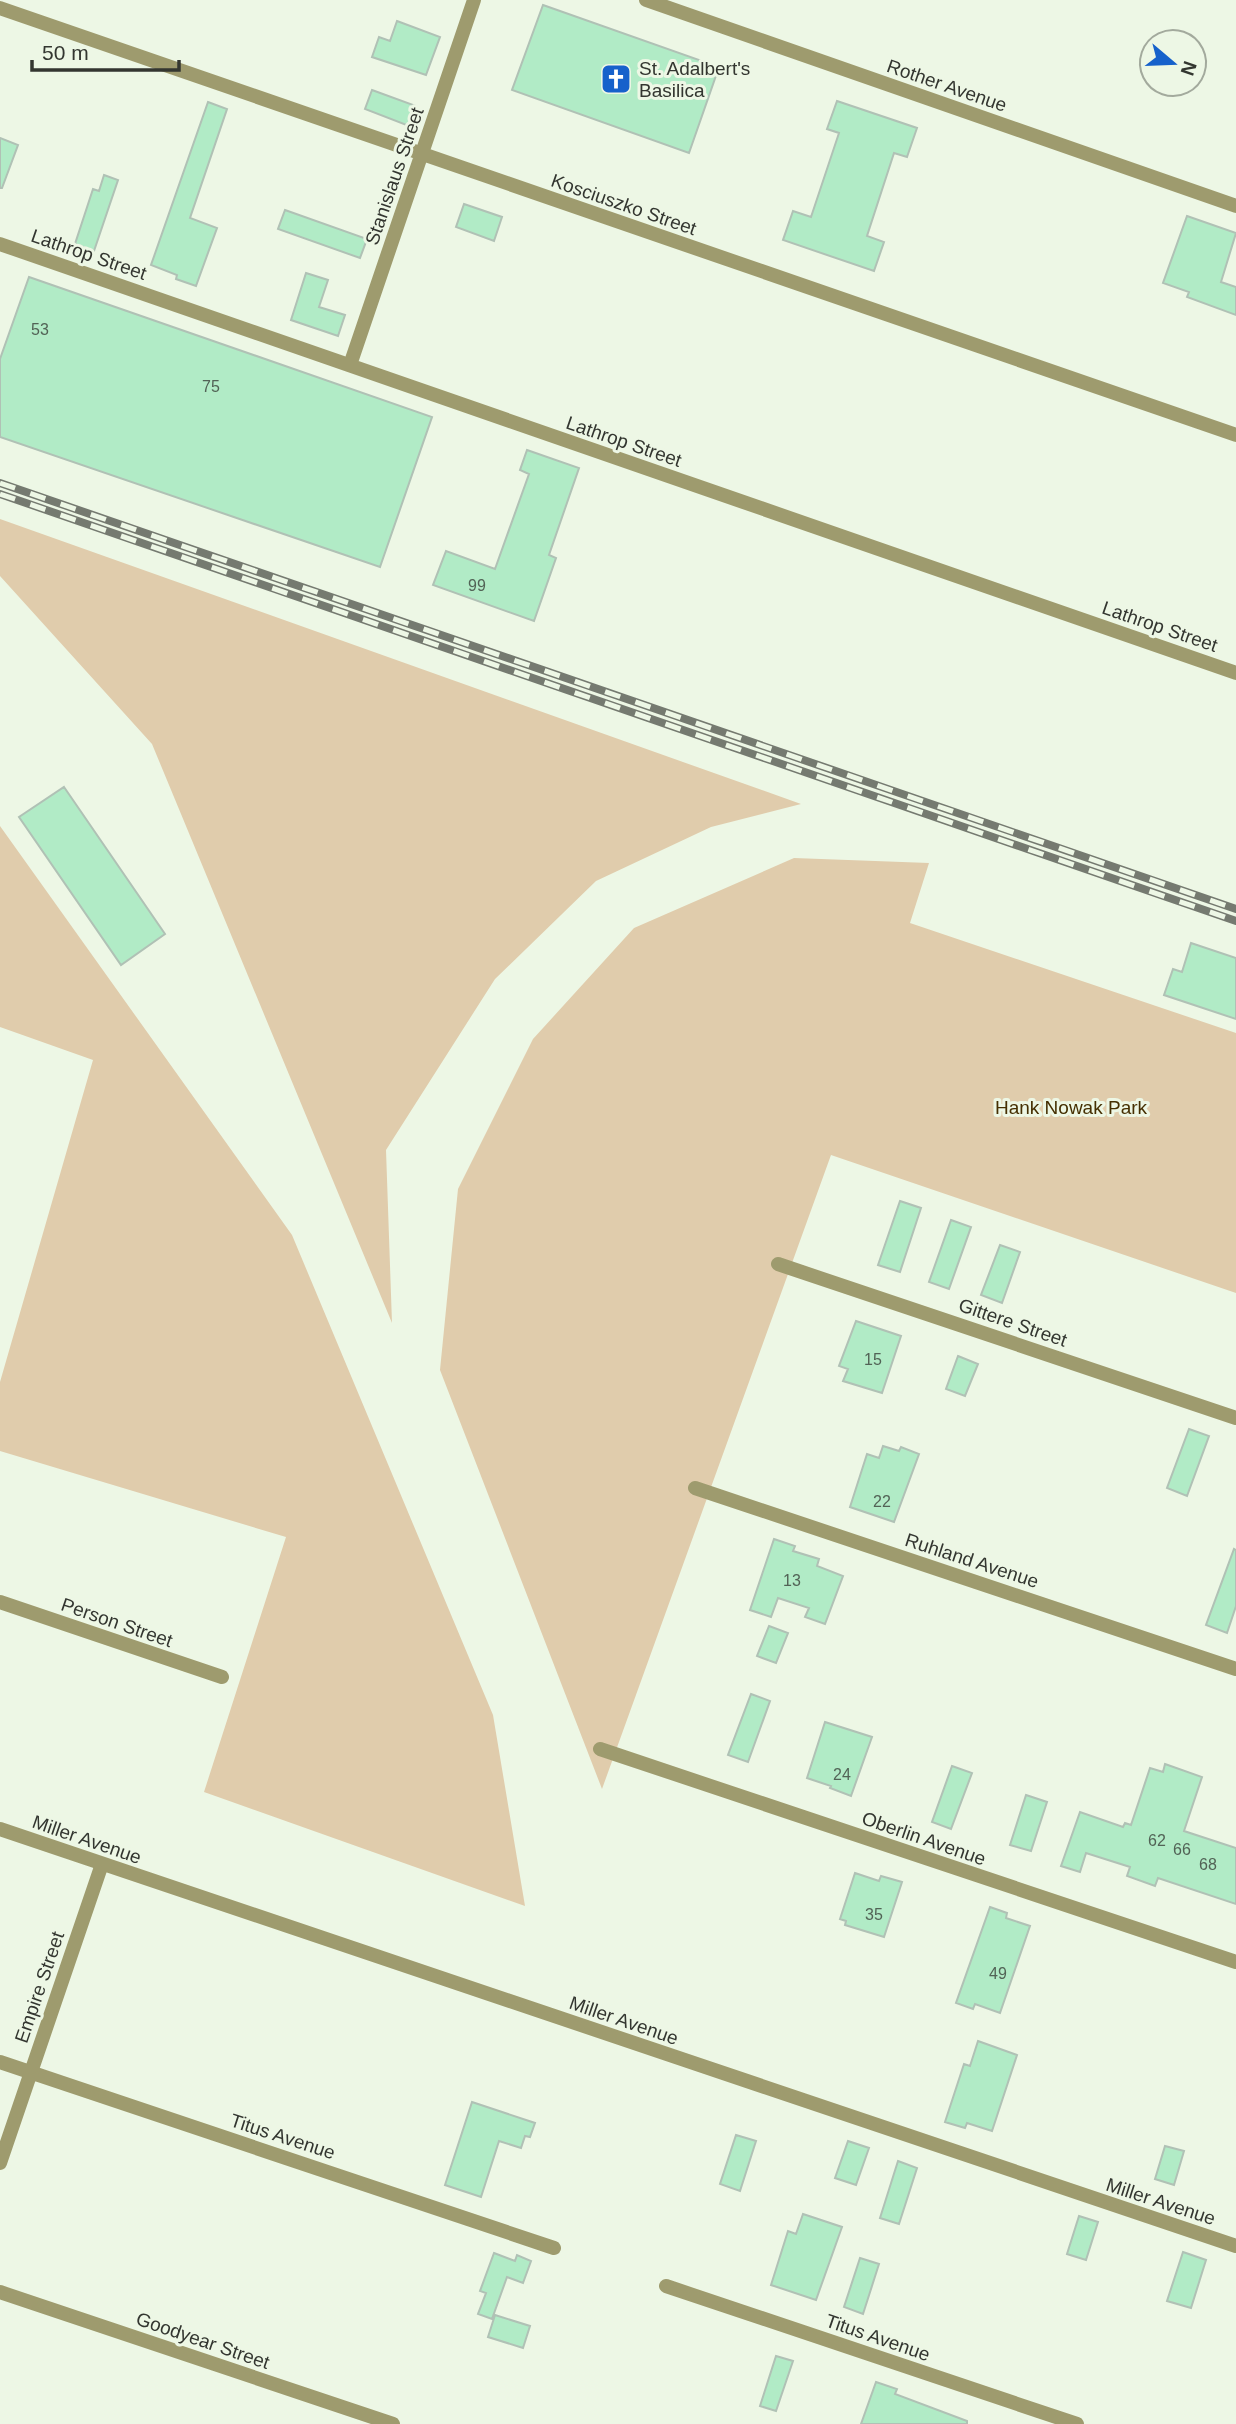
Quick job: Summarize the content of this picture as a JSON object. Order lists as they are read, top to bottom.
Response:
{
  "streets": {
    "street": [
      "Rother Avenue",
      "Stanislaus Street",
      "Kosciuszko Street",
      "Lathrop Street",
      "Gittere Street",
      "Ruhland Avenue",
      "Person Street",
      "Oberlin Avenue",
      "Miller Avenue",
      "Empire Street",
      "Titus Avenue",
      "Goodyear Street"
    ]
  },
  "crossings": [
    ["Stanislaus Street", "Kosciuszko Street"],
    ["Stanislaus Street", "Lathrop Street"],
    ["Miller Avenue", "Empire Street"],
    ["Empire Street", "Titus Avenue"]
  ],
  "parks": ["Hank Nowak Park"],
  "places": {
    "church": ["St. Adalbert's Basilica"]
  },
  "house_numbers": [
    "53",
    "75",
    "99",
    "15",
    "22",
    "13",
    "24",
    "62",
    "66",
    "68",
    "35",
    "49"
  ],
  "scale_bar": "50 m",
  "north": "right"
}
